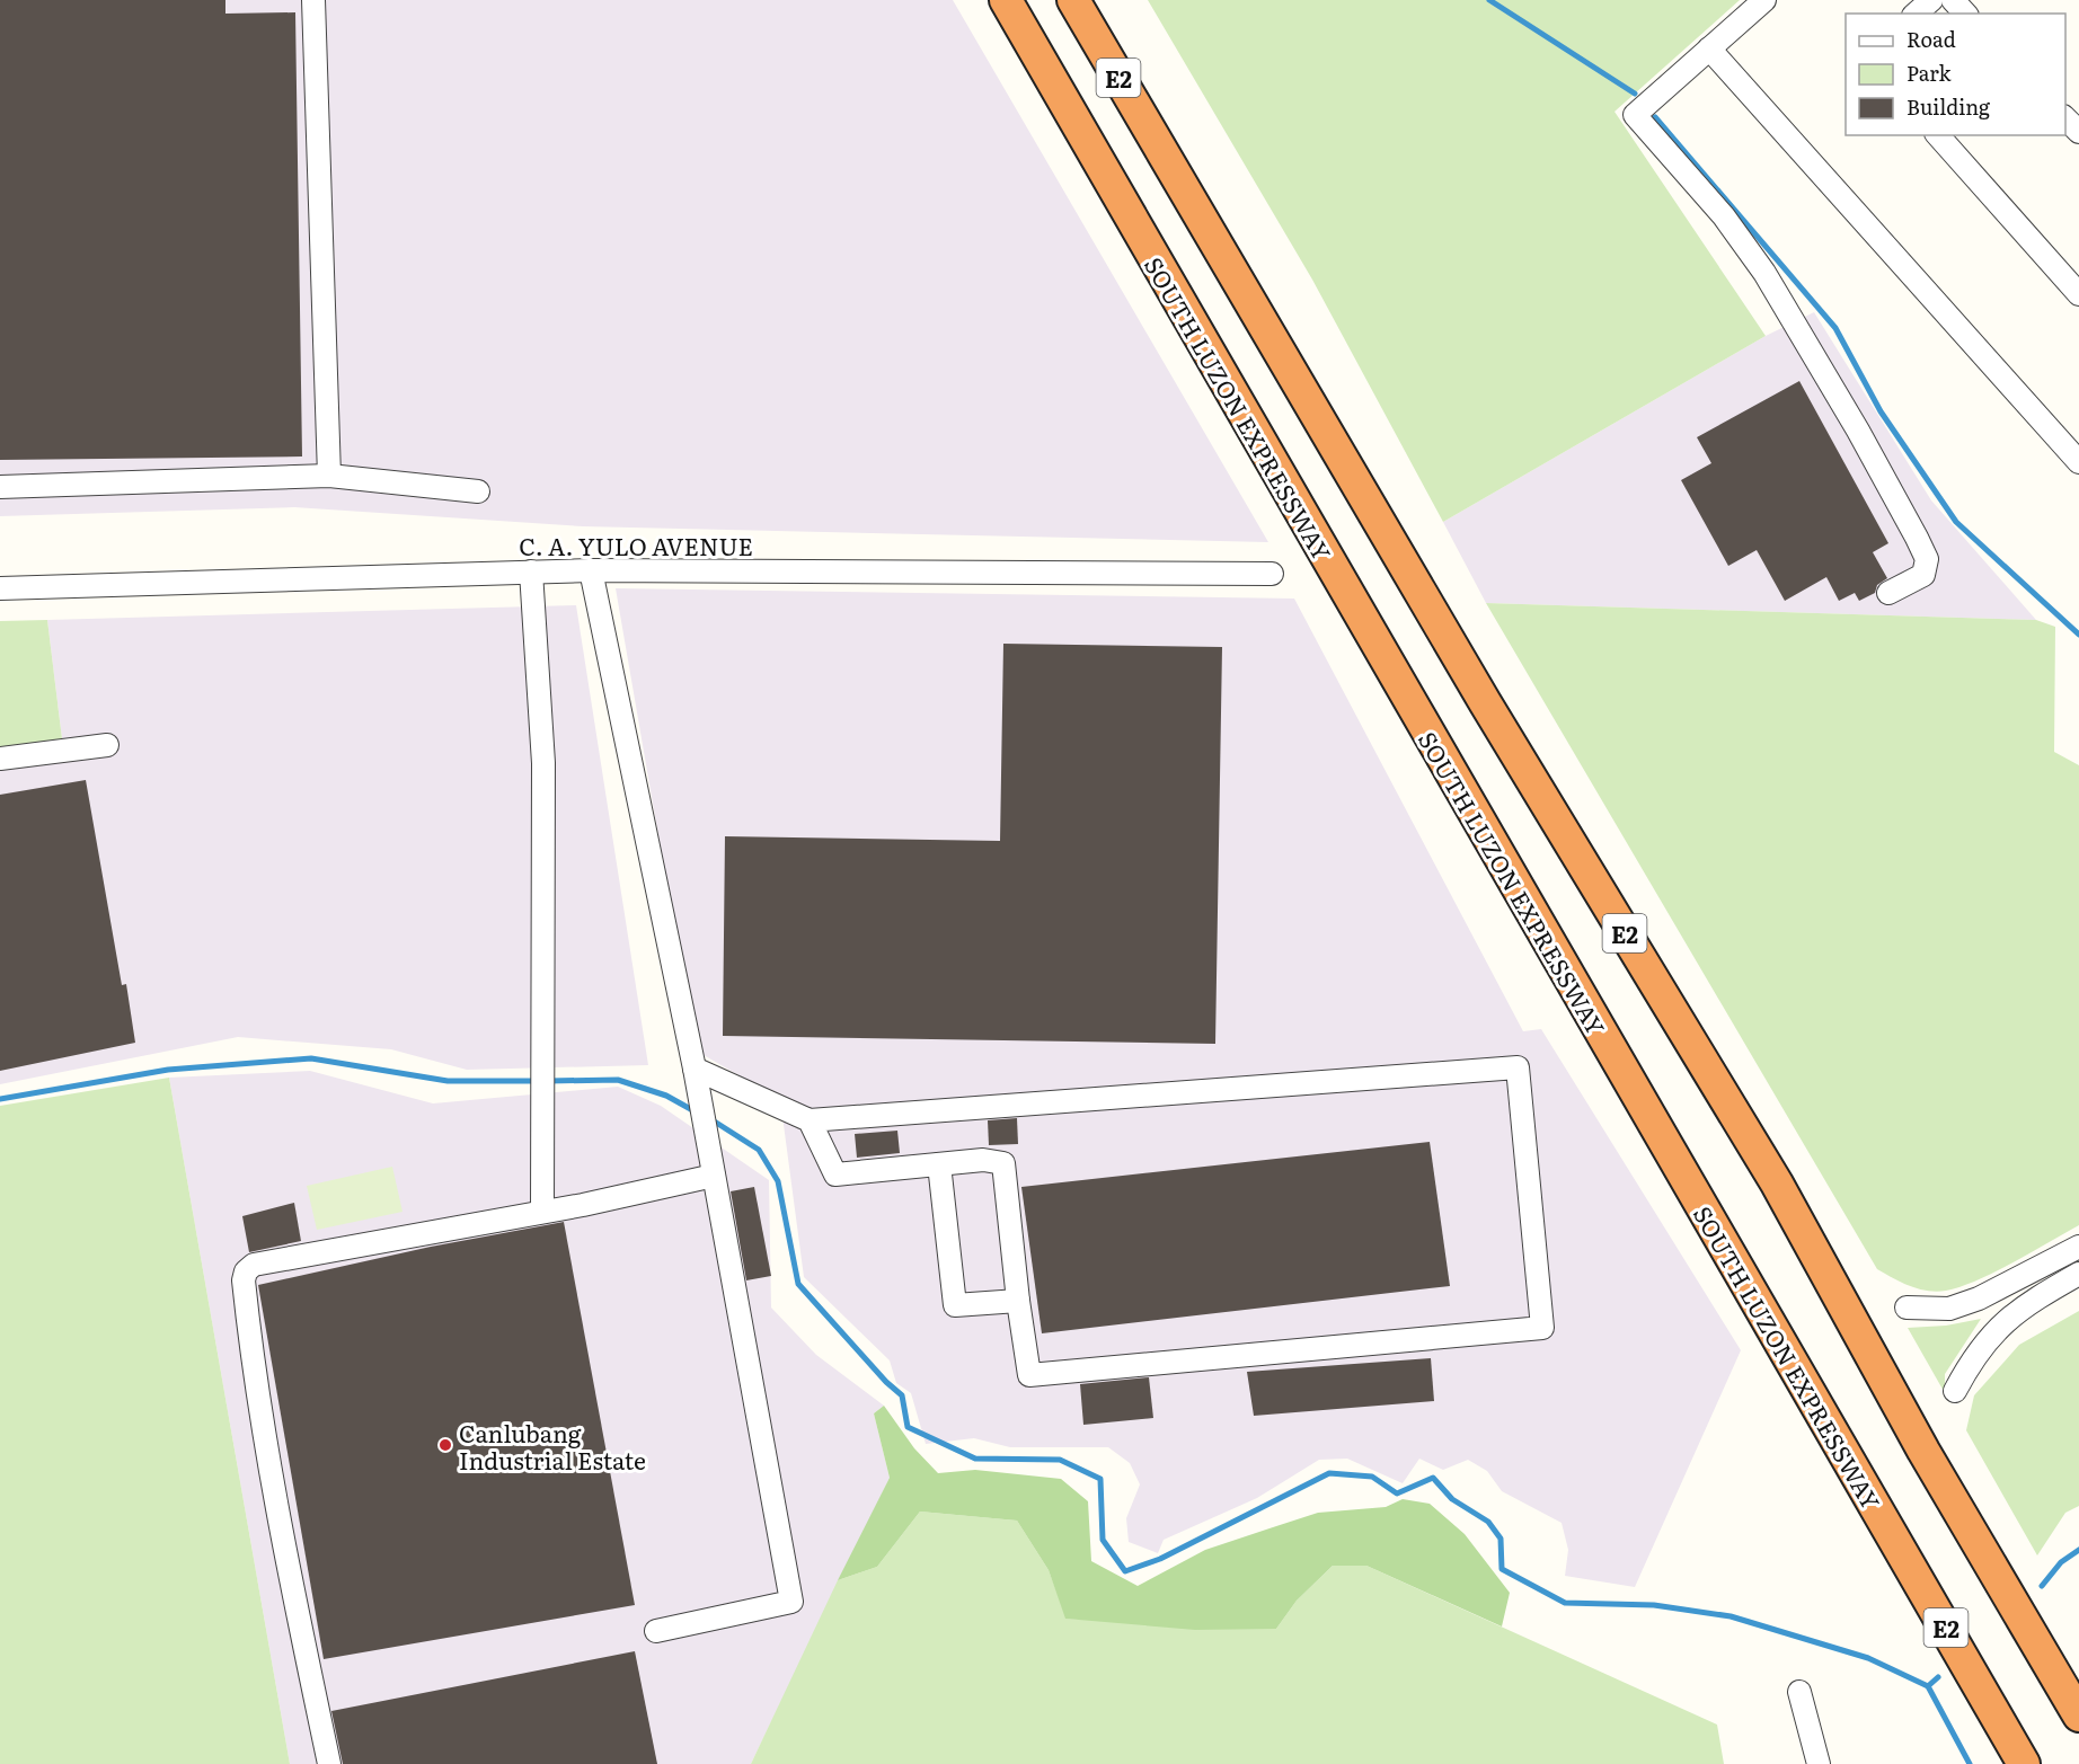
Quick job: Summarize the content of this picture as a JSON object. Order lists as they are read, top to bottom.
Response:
{
  "streets": {
    "highway": ["E2", "SOUTH LUZON EXPRESSWAY"],
    "street": ["C. A. YULO AVENUE"]
  },
  "places": ["Canlubang Industrial Estate"],
  "legend": ["Road", "Park", "Building"]
}
